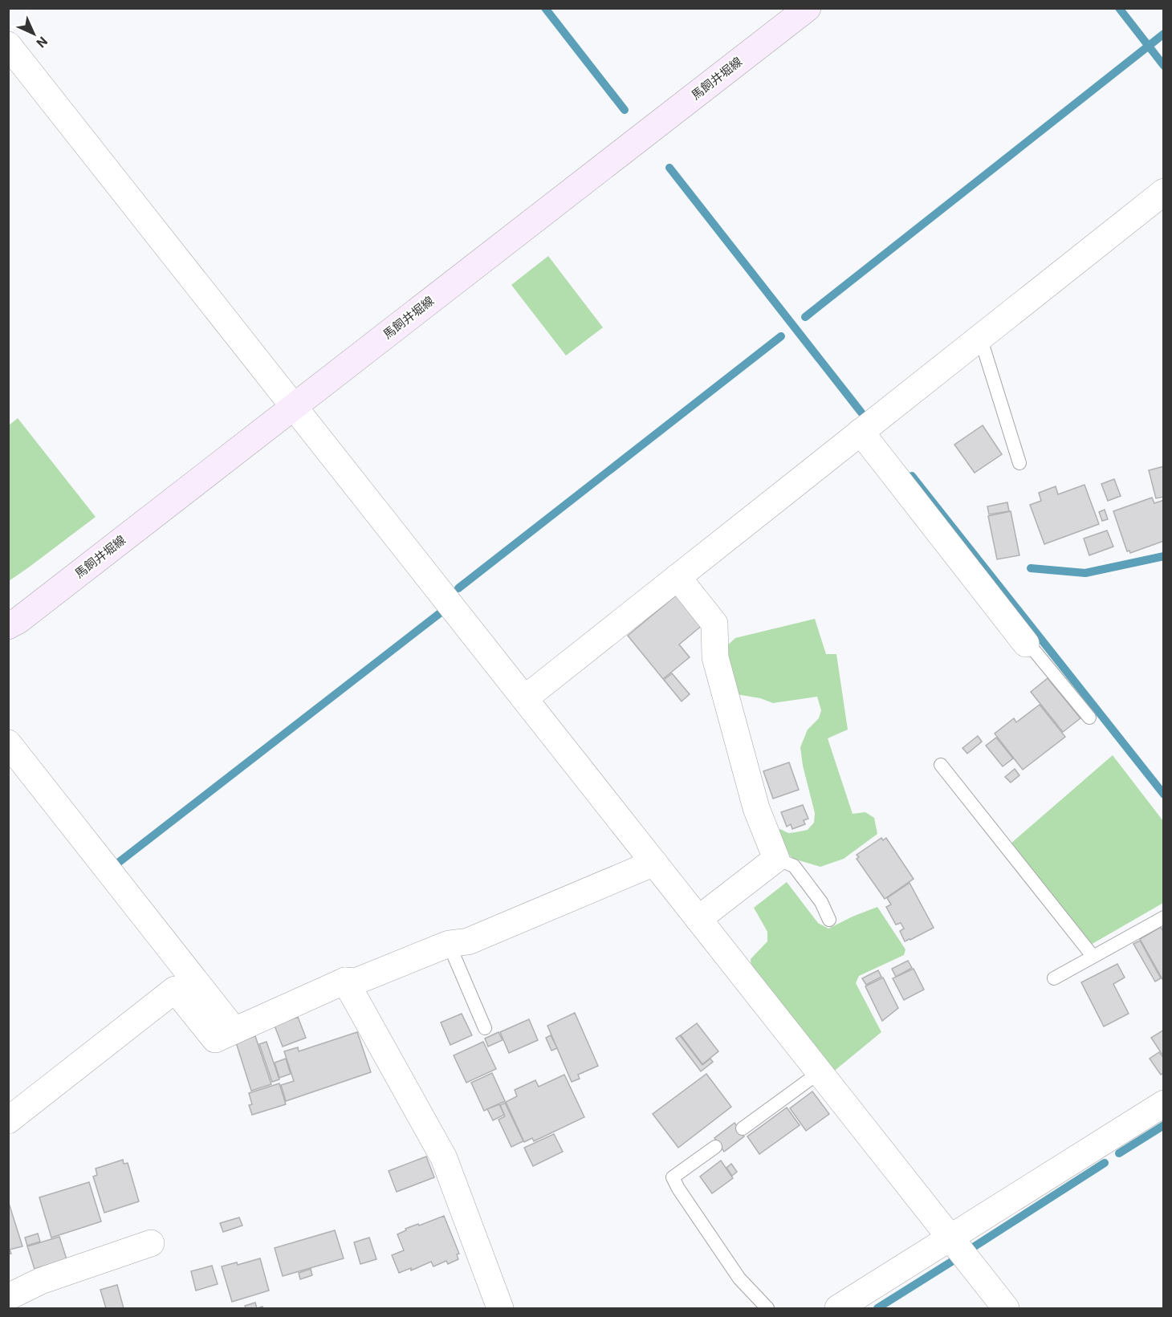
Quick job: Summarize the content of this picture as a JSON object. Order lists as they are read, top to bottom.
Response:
{
  "streets": {
    "main road": ["馬飼井堀線"]
  },
  "north": "bottom right"
}
